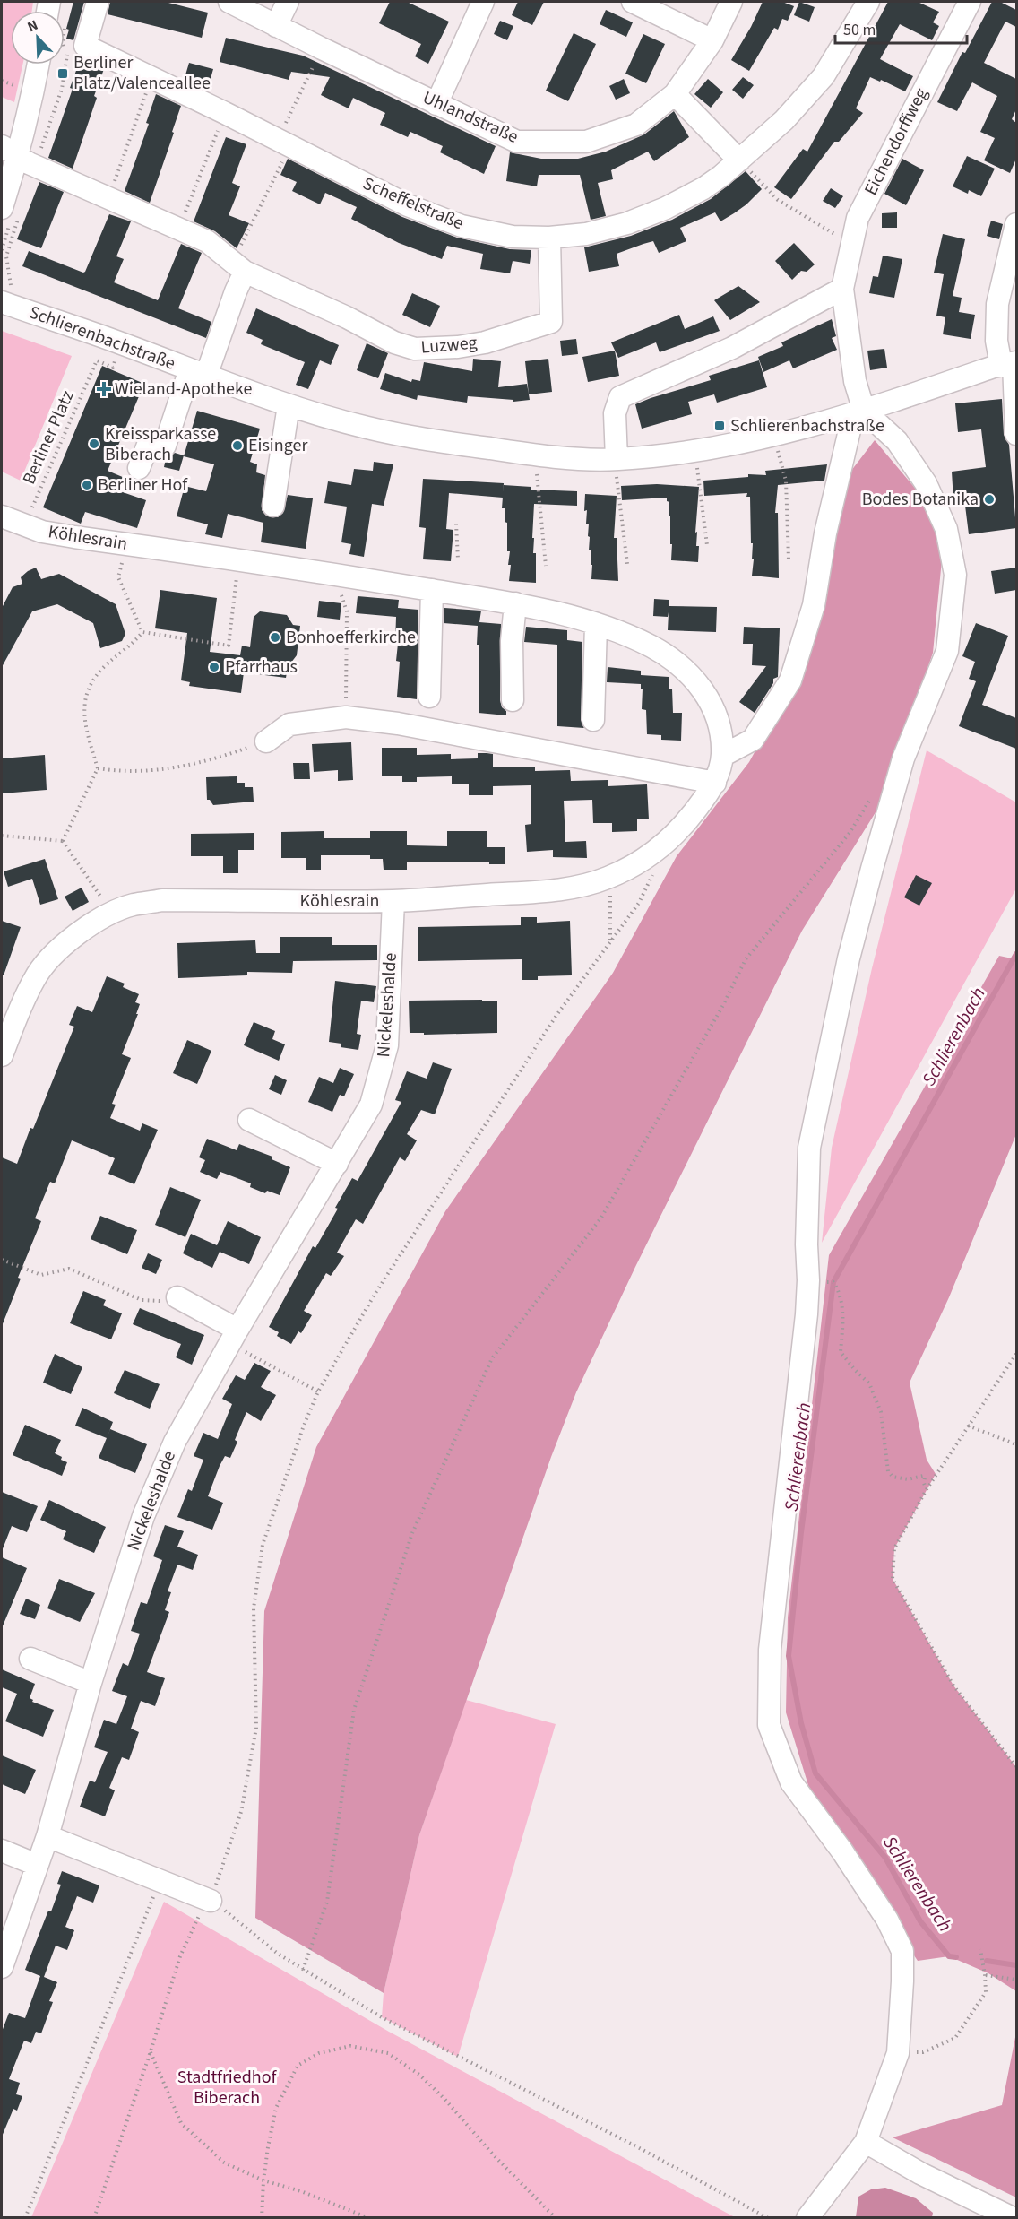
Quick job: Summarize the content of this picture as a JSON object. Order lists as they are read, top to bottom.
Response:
{
  "streets": {
    "street": [
      "Uhlandstraße",
      "Eichendorffweg",
      "Scheffelstraße",
      "Schlierenbachstraße",
      "Luzweg",
      "Köhlesrain",
      "Nickeleshalde"
    ],
    "path": ["Berliner Platz"]
  },
  "crossings": [
    ["Eichendorffweg", "Schlierenbachstraße"],
    ["Scheffelstraße", "Luzweg"],
    ["Berliner Platz", "Köhlesrain"],
    ["Köhlesrain", "Nickeleshalde"]
  ],
  "water": ["Schlierenbach"],
  "parks": ["Stadtfriedhof Biberach"],
  "places": {
    "transit": ["Berliner Platz/Valenceallee", "Schlierenbachstraße"],
    "health": ["Wieland-Apotheke"],
    "other": [
      "Kreissparkasse Biberach",
      "Eisinger",
      "Berliner Hof",
      "Bodes Botanika",
      "Bonhoefferkirche",
      "Pfarrhaus"
    ]
  },
  "scale_bar": "50 m",
  "north": "top left"
}
